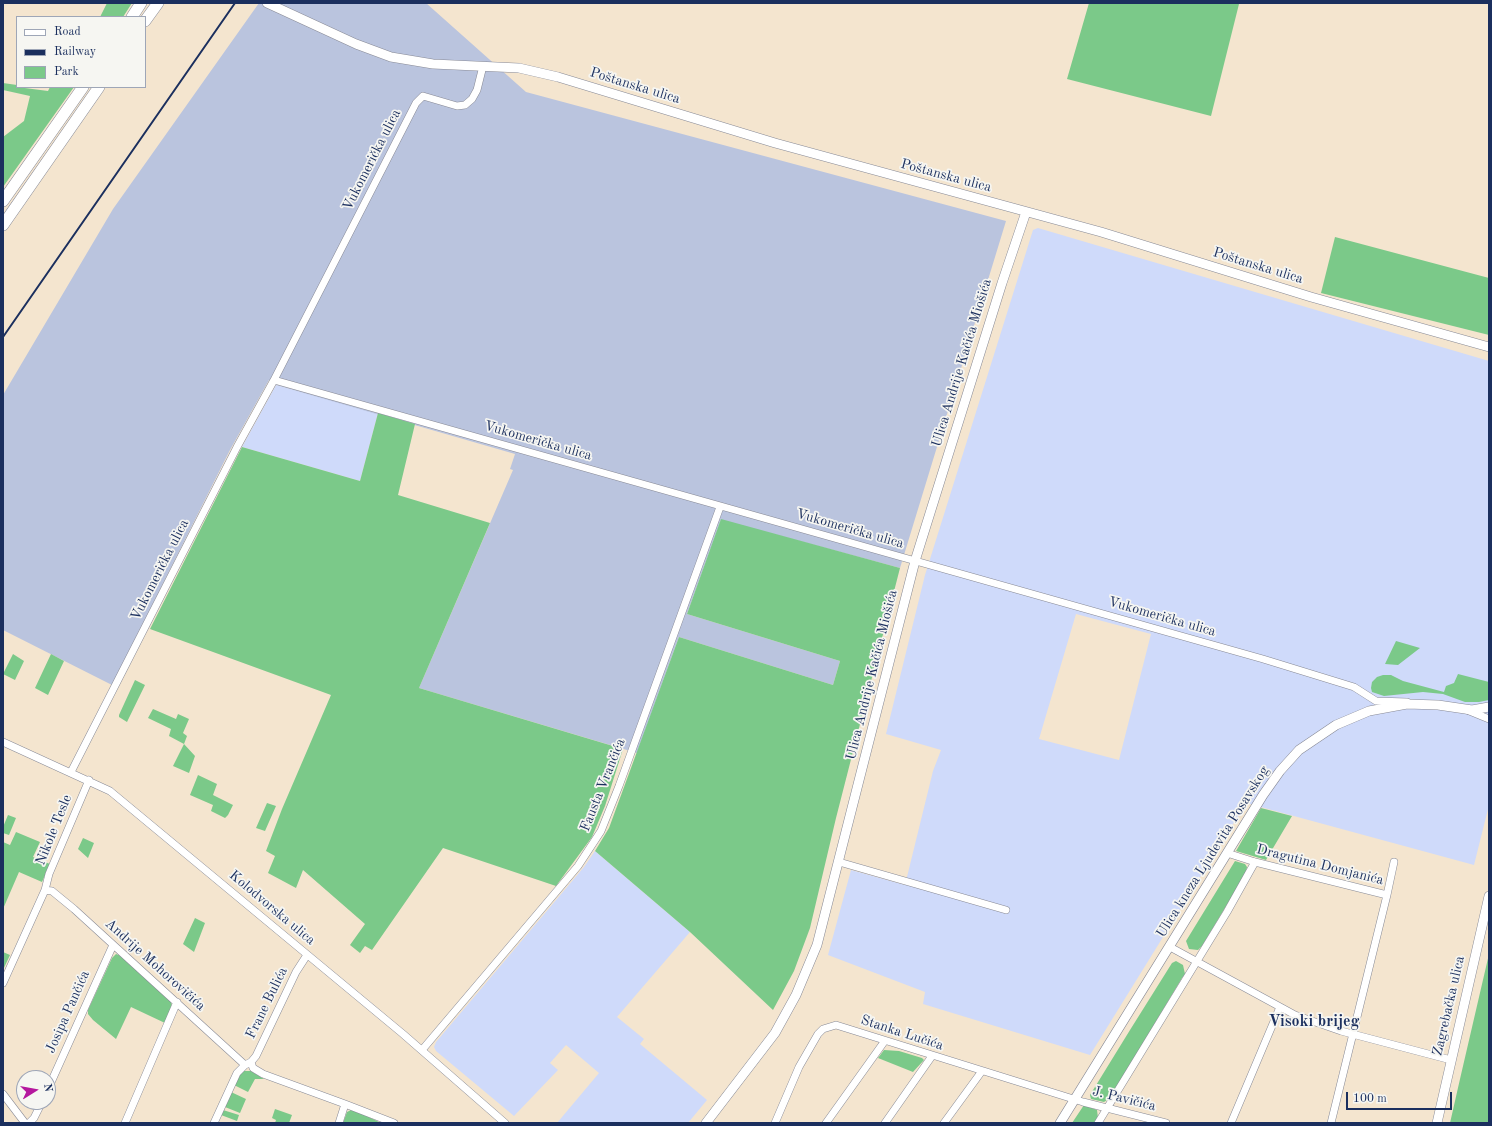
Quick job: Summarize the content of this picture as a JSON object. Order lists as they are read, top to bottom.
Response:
{
  "streets": {
    "main road": [
      "Poštanska ulica",
      "Ulica Andrije Kačića Miošića",
      "Ulica kneza Ljudevita Posavskog",
      "Zagrebačka ulica"
    ],
    "street": [
      "Vukomerička ulica",
      "Fausta Vrančića",
      "Nikole Tesle",
      "Dragutina Domjanića",
      "Kolodvorska ulica",
      "Andrije Mohorovičića",
      "Frane Bulića",
      "Josipa Pančića",
      "Stanka Lučića",
      "J. Pavičića"
    ]
  },
  "crossings": [
    ["Poštanska ulica", "Vukomerička ulica"],
    ["Poštanska ulica", "Ulica Andrije Kačića Miošića"],
    ["Vukomerička ulica", "Ulica Andrije Kačića Miošića"],
    ["Vukomerička ulica", "Fausta Vrančića"],
    ["Vukomerička ulica", "Ulica kneza Ljudevita Posavskog"],
    ["Vukomerička ulica", "Kolodvorska ulica"],
    ["Fausta Vrančića", "Kolodvorska ulica"],
    ["Nikole Tesle", "Kolodvorska ulica"],
    ["Nikole Tesle", "Andrije Mohorovičića"],
    ["Ulica kneza Ljudevita Posavskog", "Dragutina Domjanića"],
    ["Ulica kneza Ljudevita Posavskog", "Stanka Lučića"],
    ["Ulica kneza Ljudevita Posavskog", "J. Pavičića"],
    ["Kolodvorska ulica", "Frane Bulića"],
    ["Andrije Mohorovičića", "Frane Bulića"],
    ["Andrije Mohorovičića", "Josipa Pančića"],
    ["Stanka Lučića", "J. Pavičića"]
  ],
  "districts": ["Visoki brijeg"],
  "legend": ["Road", "Railway", "Park"],
  "scale_bar": "100 m",
  "north": "right"
}
